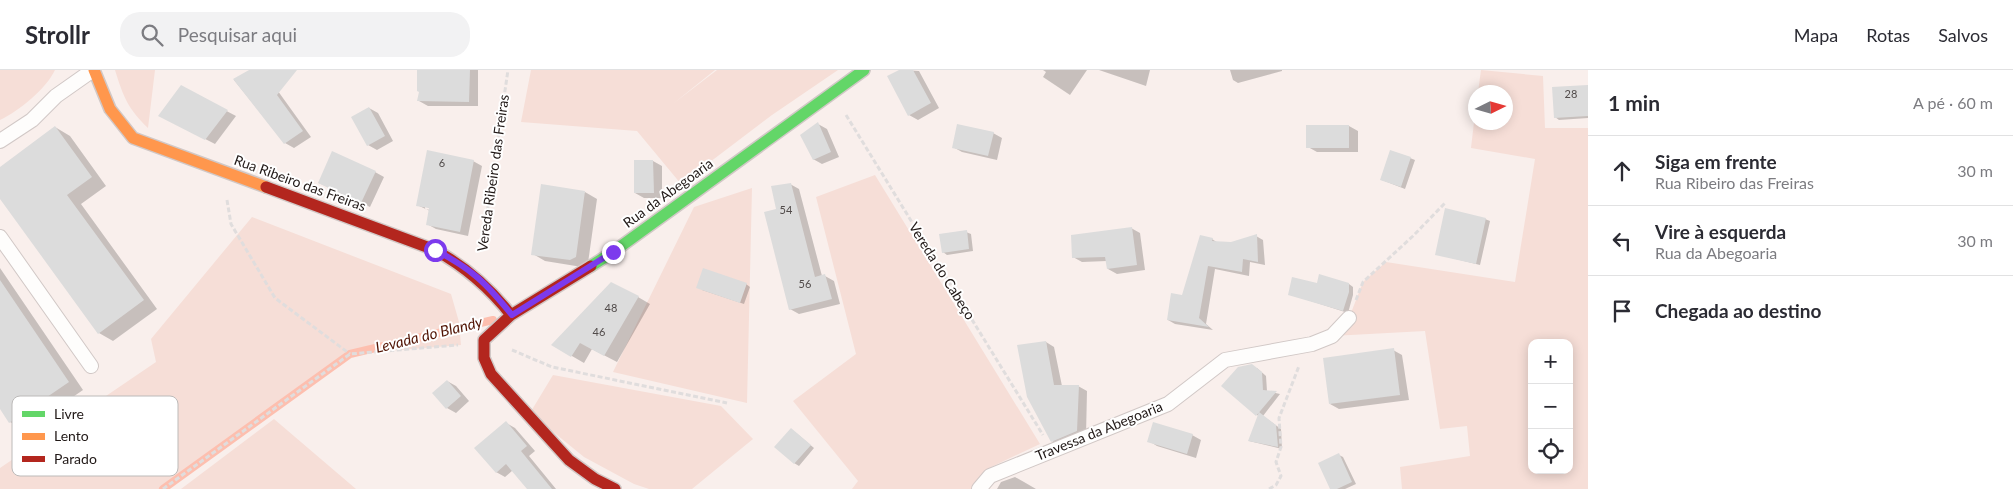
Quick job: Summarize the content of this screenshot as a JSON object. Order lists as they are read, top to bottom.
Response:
{
  "streets": {
    "street": ["Rua Ribeiro das Freiras", "Rua da Abegoaria"],
    "lane": ["Travessa da Abegoaria"],
    "path": ["Vereda Ribeiro das Freiras", "Vereda do Cabeço"]
  },
  "crossings": [
    ["Vereda Ribeiro das Freiras", "Rua Ribeiro das Freiras"],
    ["Rua Ribeiro das Freiras", "Rua da Abegoaria"],
    ["Rua da Abegoaria", "Vereda do Cabeço"],
    ["Vereda do Cabeço", "Travessa da Abegoaria"]
  ],
  "water": ["Levada do Blandy"],
  "house_numbers": [
    "28",
    "6",
    "54",
    "56",
    "48",
    "46"
  ],
  "legend": ["Livre", "Lento", "Parado"],
  "north": "right",
  "page": {
    "header": "Strollr",
    "search": "Pesquisar aqui",
    "nav": ["Mapa", "Rotas", "Salvos"],
    "heading": ["1 min", "A pé · 60 m"],
    "list": [
      ["Siga em frente", "Rua Ribeiro das Freiras", "30 m"],
      ["Vire à esquerda", "Rua da Abegoaria", "30 m"],
      "Chegada ao destino"
    ],
    "map_buttons": ["+", "−"]
  }
}
